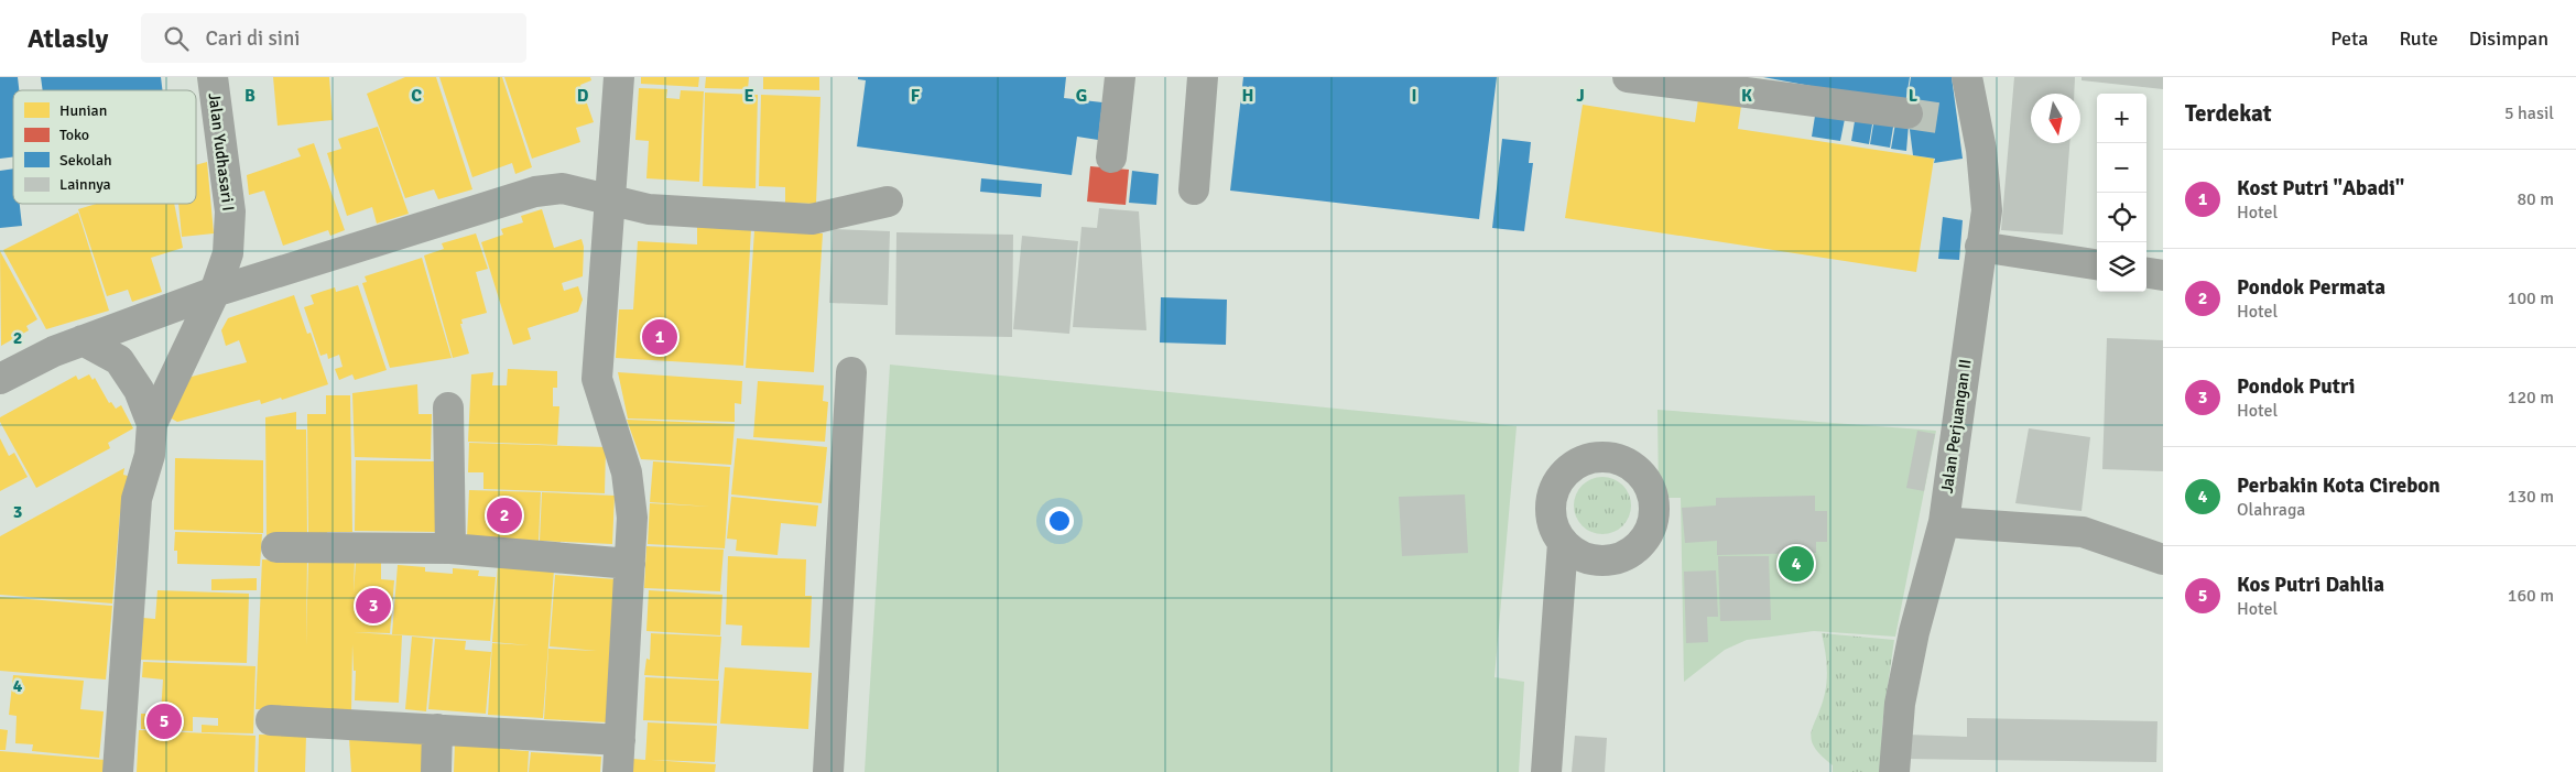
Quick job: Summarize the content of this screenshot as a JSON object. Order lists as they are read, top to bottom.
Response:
{
  "streets": {
    "street": ["Jalan Yudhasari I", "Jalan Perjuangan II"]
  },
  "legend": [
    "Hunian",
    "Toko",
    "Sekolah",
    "Lainnya"
  ],
  "north": "bottom",
  "page": {
    "header": "Atlasly",
    "search": "Cari di sini",
    "nav": ["Peta", "Rute", "Disimpan"],
    "heading": ["Terdekat", "5 hasil"],
    "map_buttons": ["+", "−"],
    "list": [
      {
        "mark": "1",
        "name": "Kost Putri \"Abadi\"",
        "note": "Hotel",
        "value": "80 m"
      },
      {
        "mark": "2",
        "name": "Pondok Permata",
        "note": "Hotel",
        "value": "100 m"
      },
      {
        "mark": "3",
        "name": "Pondok Putri",
        "note": "Hotel",
        "value": "120 m"
      },
      {
        "mark": "4",
        "name": "Perbakin Kota Cirebon",
        "note": "Olahraga",
        "value": "130 m"
      },
      {
        "mark": "5",
        "name": "Kos Putri Dahlia",
        "note": "Hotel",
        "value": "160 m"
      }
    ],
    "pins": [
      "1",
      "2",
      "4",
      "3",
      "5"
    ]
  },
  "grid": {
    "columns": [
      "B",
      "C",
      "D",
      "E",
      "F",
      "G",
      "H",
      "I",
      "J",
      "K",
      "L"
    ],
    "rows": ["2", "3", "4"]
  }
}
